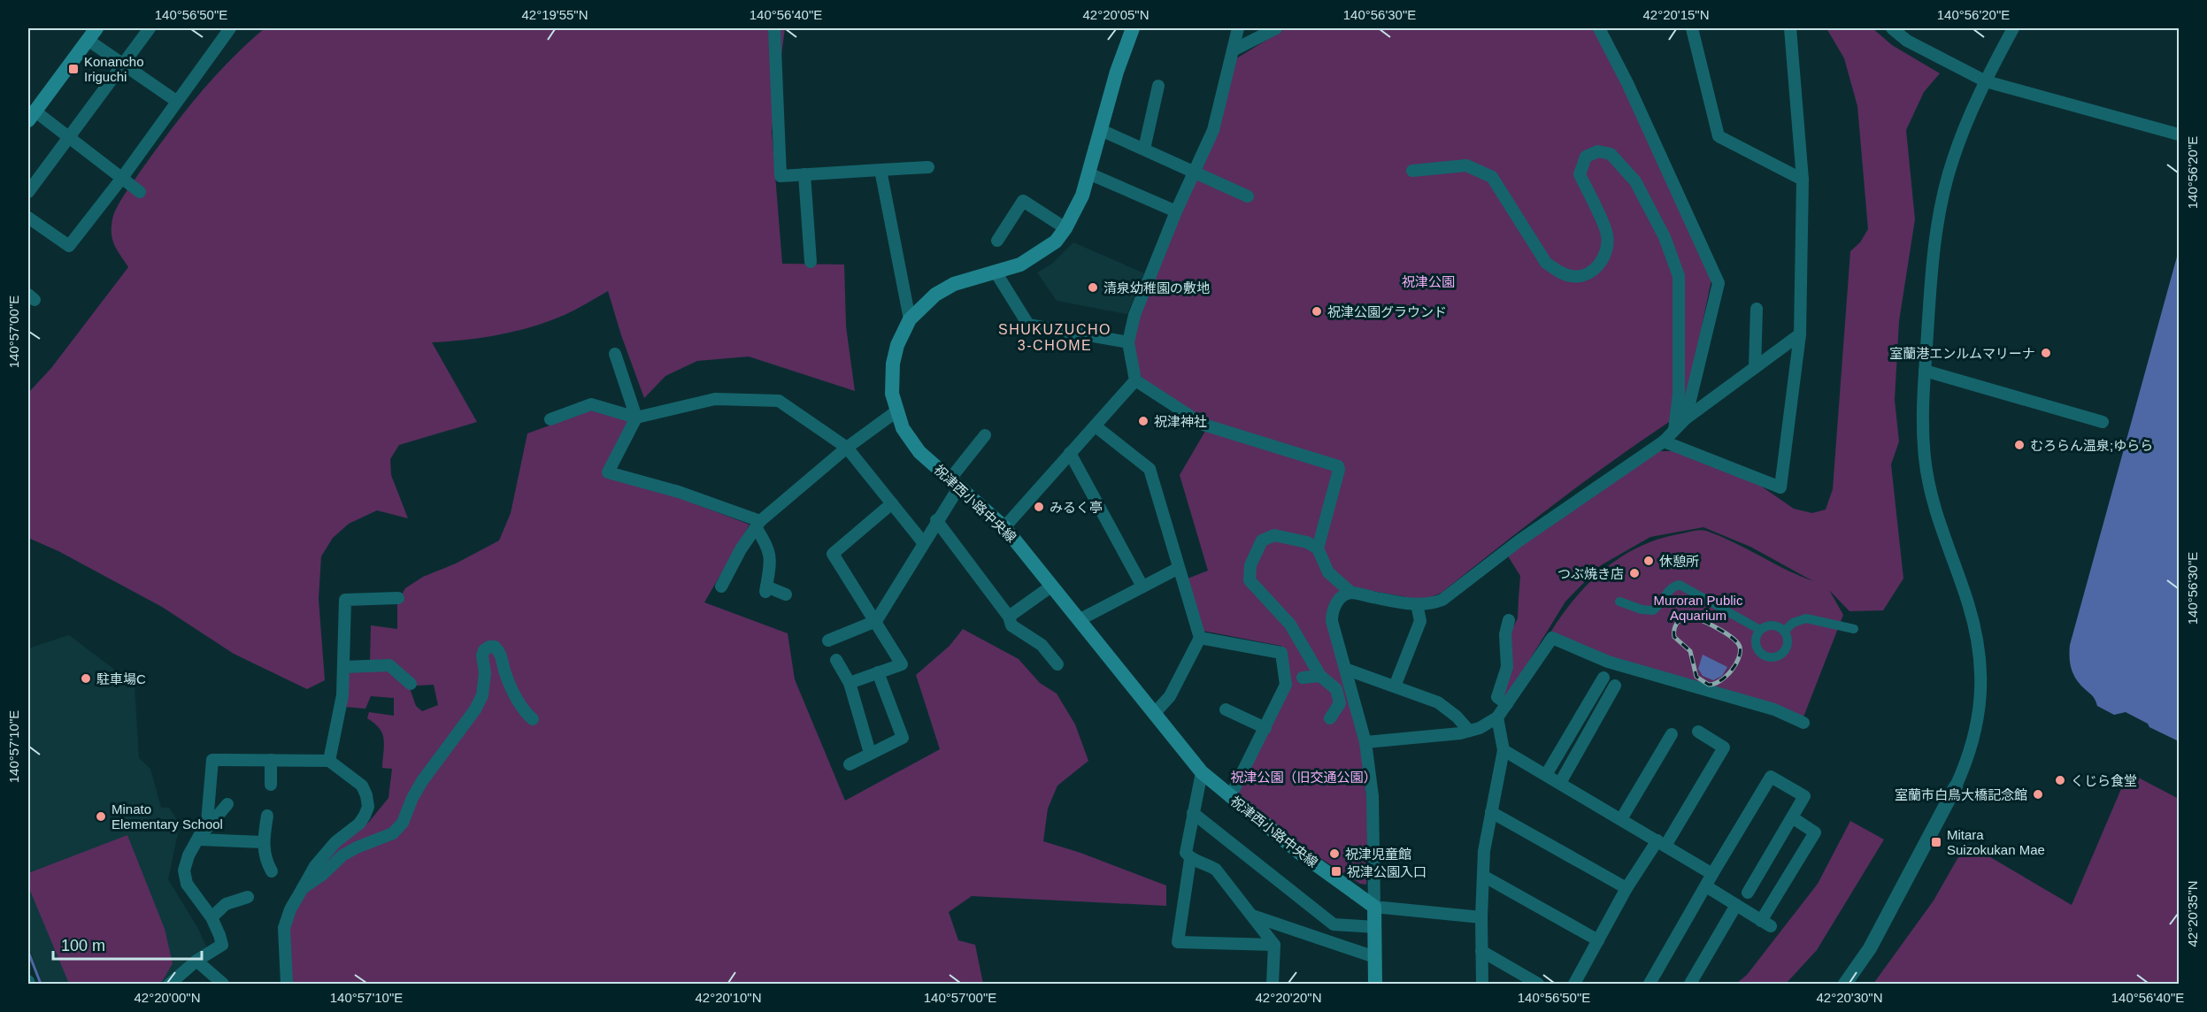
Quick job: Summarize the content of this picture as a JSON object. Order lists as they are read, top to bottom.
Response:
{
  "streets": {
    "main road": ["祝津西小路中央線"]
  },
  "districts": ["SHUKUZUCHO 3-CHOME"],
  "parks": ["祝津公園", "Muroran Public Aquarium", "祝津公園（旧交通公園）"],
  "places": {
    "transit": ["Konancho Iriguchi", "Mitara Suizokukan Mae", "祝津公園入口"],
    "other": [
      "清泉幼稚園の敷地",
      "祝津公園グラウンド",
      "室蘭港エンルムマリーナ",
      "祝津神社",
      "むろらん温泉;ゆらら",
      "みるく亭",
      "休憩所",
      "つぶ焼き店",
      "駐車場C",
      "くじら食堂",
      "室蘭市白鳥大橋記念館",
      "Minato Elementary School",
      "祝津児童館"
    ]
  },
  "scale_bar": "100 m",
  "coordinates": [
    "140°56'50\"E",
    "42°19'55\"N",
    "140°56'40\"E",
    "42°20'05\"N",
    "140°56'30\"E",
    "42°20'15\"N",
    "140°56'20\"E",
    "140°57'00\"E",
    "140°57'10\"E",
    "42°20'35\"N",
    "42°20'00\"N",
    "42°20'10\"N",
    "42°20'20\"N",
    "42°20'30\"N"
  ]
}
